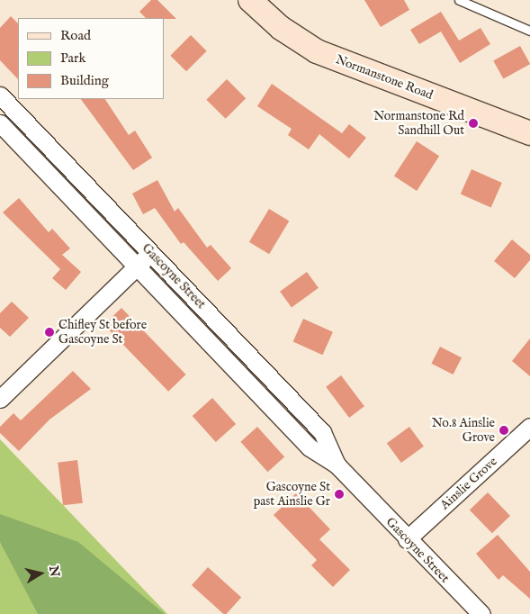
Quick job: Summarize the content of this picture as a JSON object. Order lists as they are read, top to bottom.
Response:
{
  "streets": {
    "street": ["Normanstone Road", "Gascoyne Street", "Ainslie Grove"]
  },
  "crossings": [
    ["Gascoyne Street", "Ainslie Grove"]
  ],
  "places": [
    "Normanstone Rd Sandhill Out",
    "Chifley St before Gascoyne St",
    "No.8 Ainslie Grove",
    "Gascoyne St past Ainslie Gr"
  ],
  "legend": ["Road", "Park", "Building"],
  "north": "right"
}
